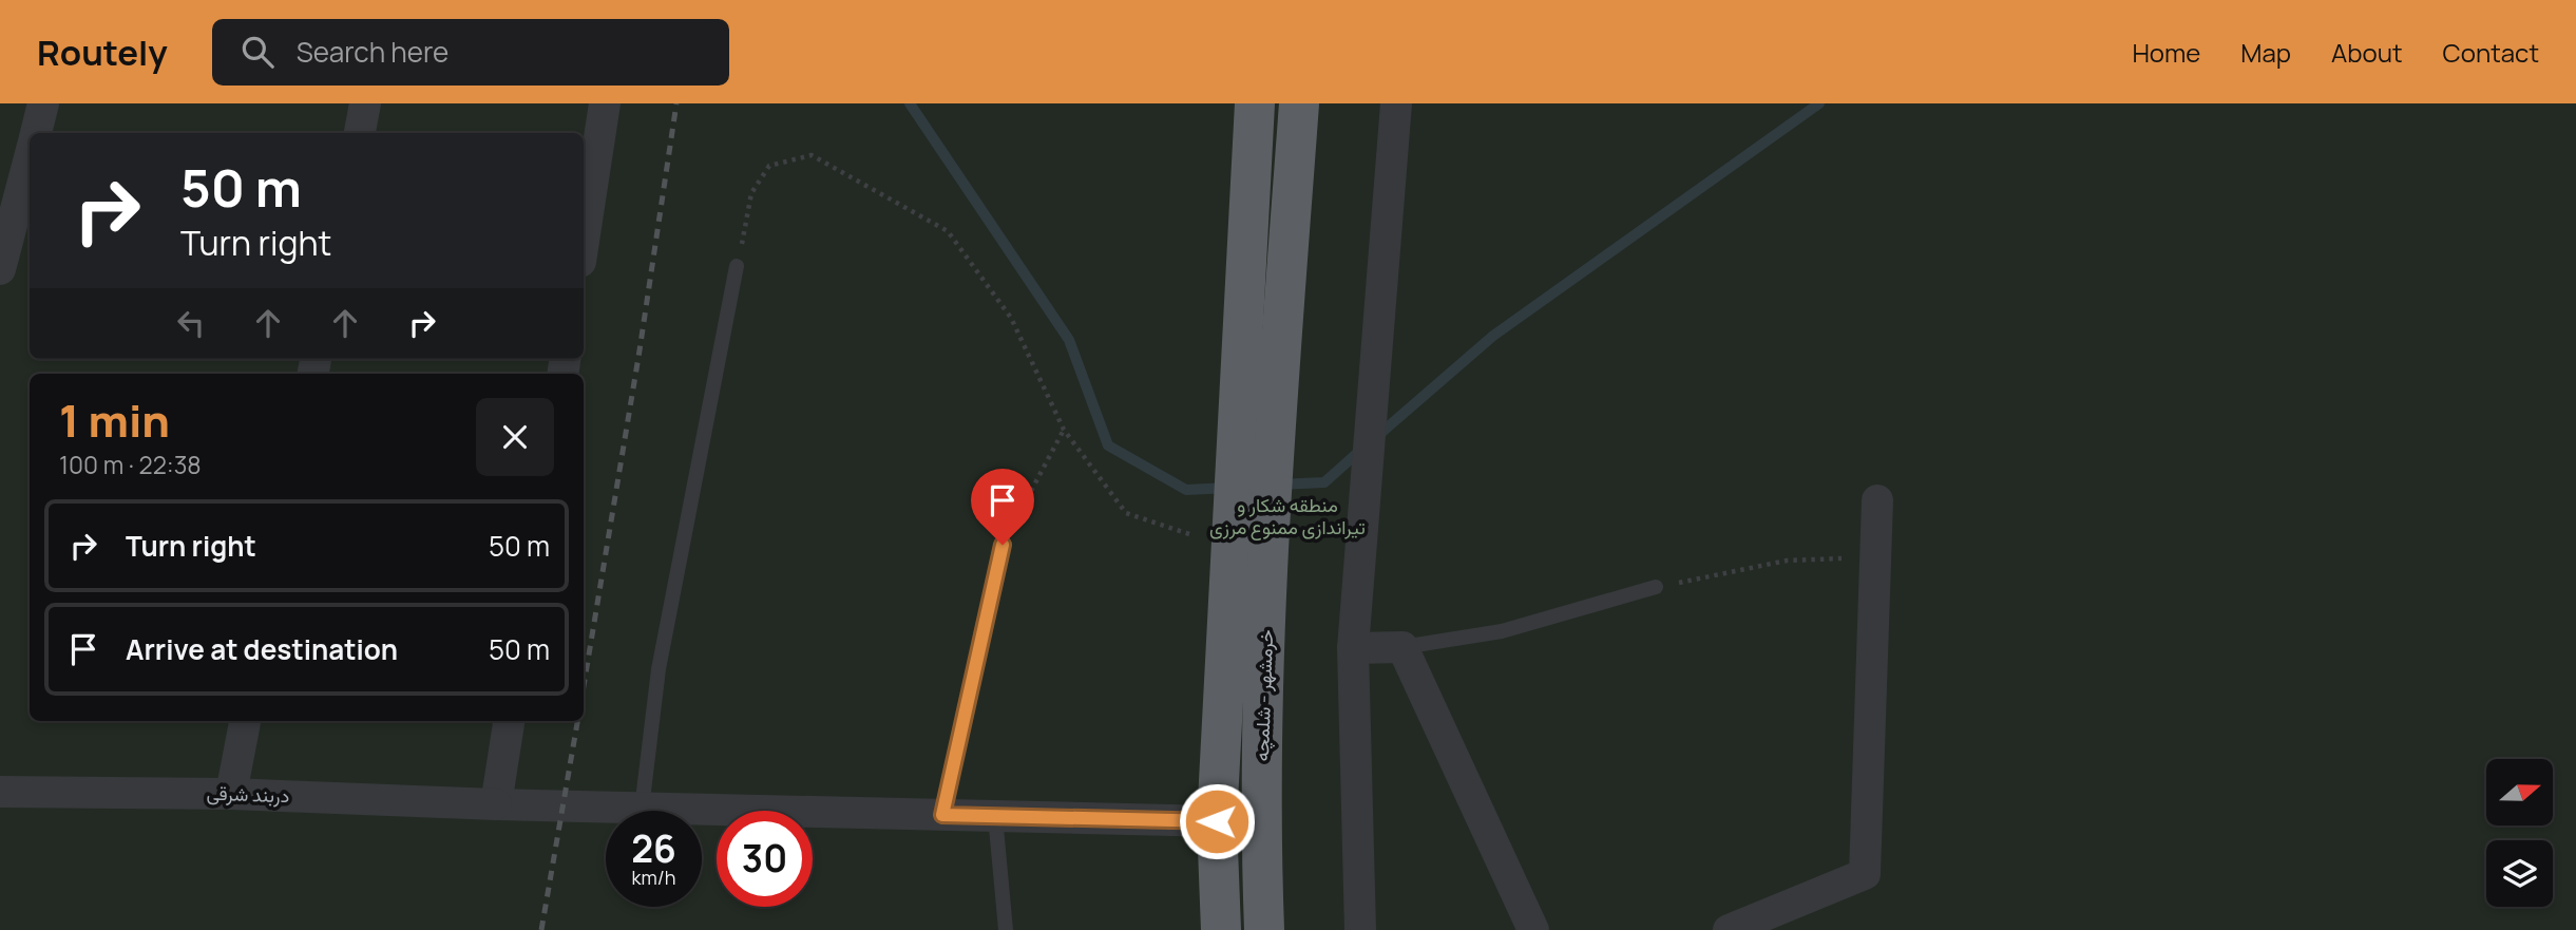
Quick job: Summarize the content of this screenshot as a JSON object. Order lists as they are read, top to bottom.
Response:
{
  "streets": {
    "highway": ["خرمشهر - شلمچه"],
    "street": ["دربند شرقی"]
  },
  "crossings": [
    ["خرمشهر - شلمچه", "دربند شرقی"]
  ],
  "parks": ["منطقه شکار و تیراندازی ممنوع مرزی"],
  "north": "right",
  "page": {
    "header": "Routely",
    "search": "Search here",
    "nav": [
      "Home",
      "Map",
      "About",
      "Contact"
    ],
    "turn": ["50 m", "Turn right"],
    "heading": ["1 min", "100 m · 22:38"],
    "list": [
      {
        "name": "Turn right",
        "value": "50 m"
      },
      {
        "name": "Arrive at destination",
        "value": "50 m"
      }
    ],
    "speed": "26 km/h",
    "limit": "30"
  }
}
